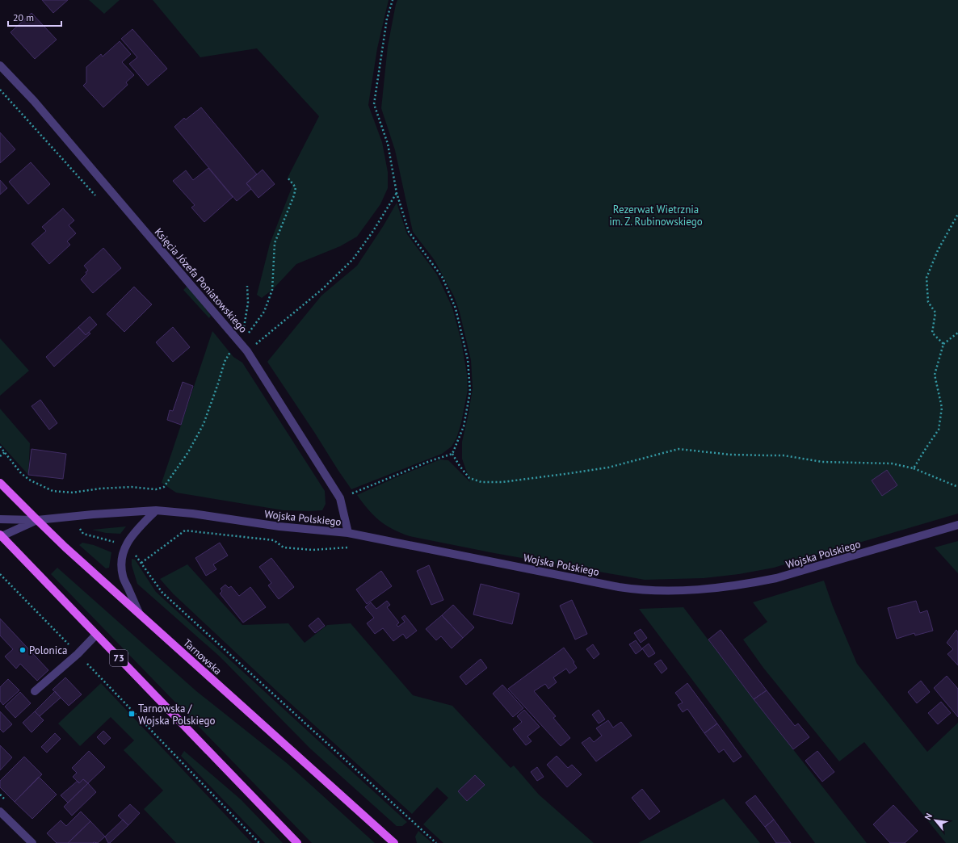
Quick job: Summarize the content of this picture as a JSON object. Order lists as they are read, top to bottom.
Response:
{
  "streets": {
    "main road": ["Tarnowska", "73"],
    "street": ["Księcia Józefa Poniatowskiego", "Wojska Polskiego"]
  },
  "crossings": [
    ["Księcia Józefa Poniatowskiego", "Wojska Polskiego"],
    ["Wojska Polskiego", "Tarnowska"],
    ["Wojska Polskiego", "73"]
  ],
  "parks": ["Rezerwat Wietrznia im. Z. Rubinowskiego"],
  "places": {
    "other": ["Polonica"],
    "transit": ["Tarnowska / Wojska Polskiego"]
  },
  "scale_bar": "20 m",
  "north": "top left"
}
